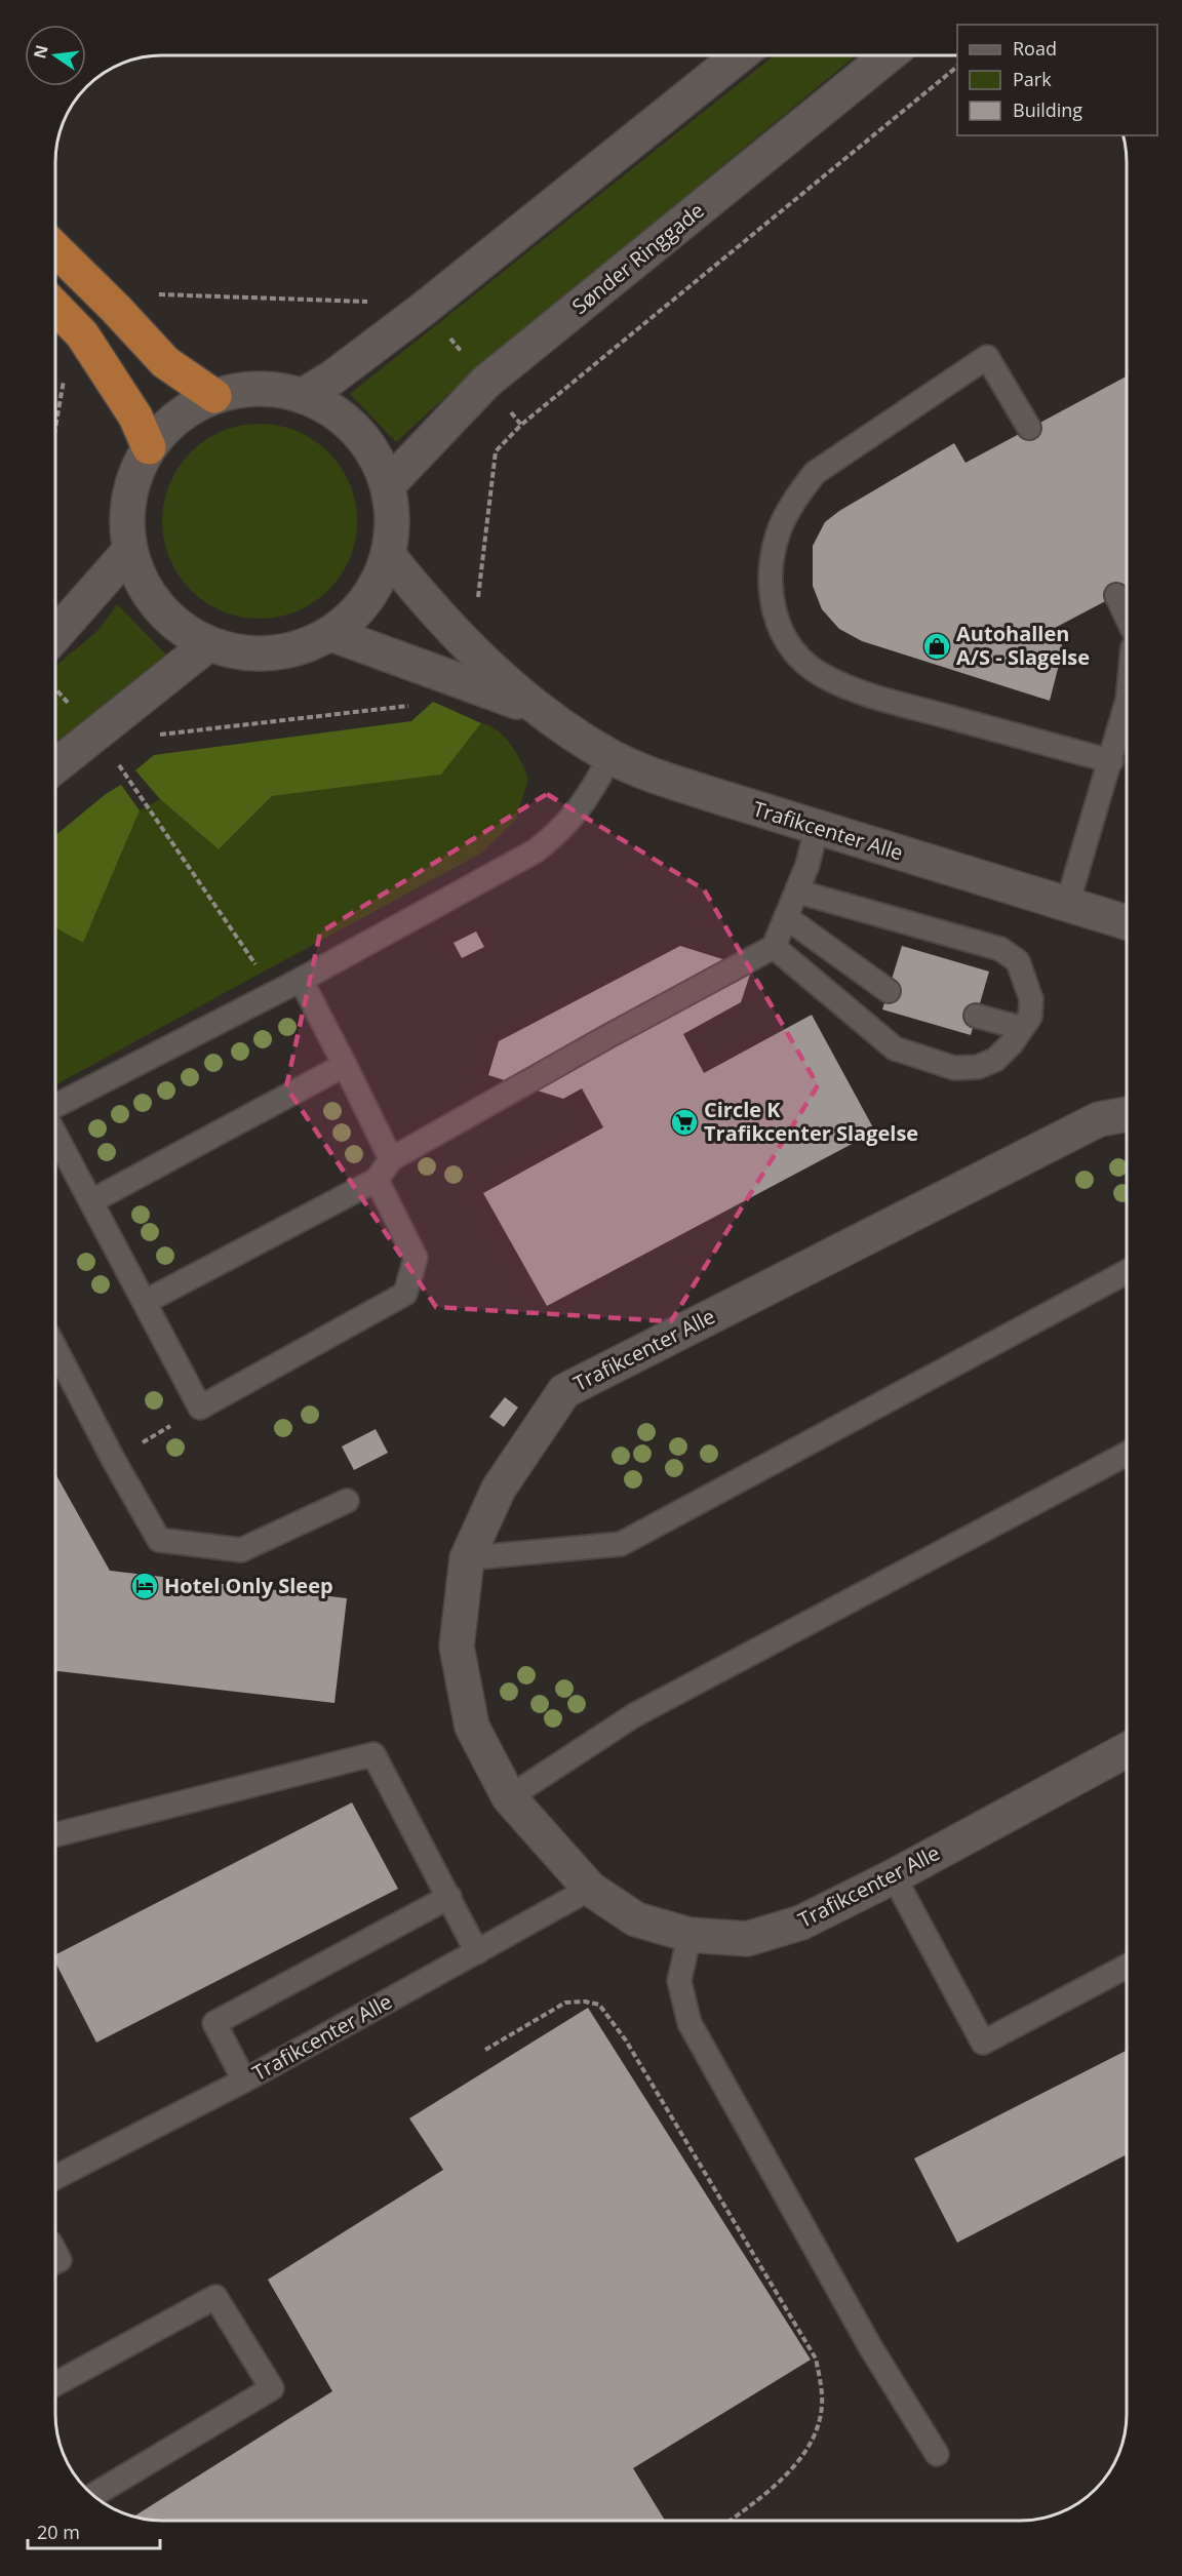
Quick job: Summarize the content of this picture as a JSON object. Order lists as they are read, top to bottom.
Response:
{
  "streets": {
    "street": ["Sønder Ringgade", "Trafikcenter Alle"]
  },
  "places": {
    "shop": ["Autohallen A/S - Slagelse"],
    "supermarket": ["Circle K Trafikcenter Slagelse"],
    "hotel": ["Hotel Only Sleep"]
  },
  "legend": ["Road", "Park", "Building"],
  "scale_bar": "20 m",
  "north": "left"
}
